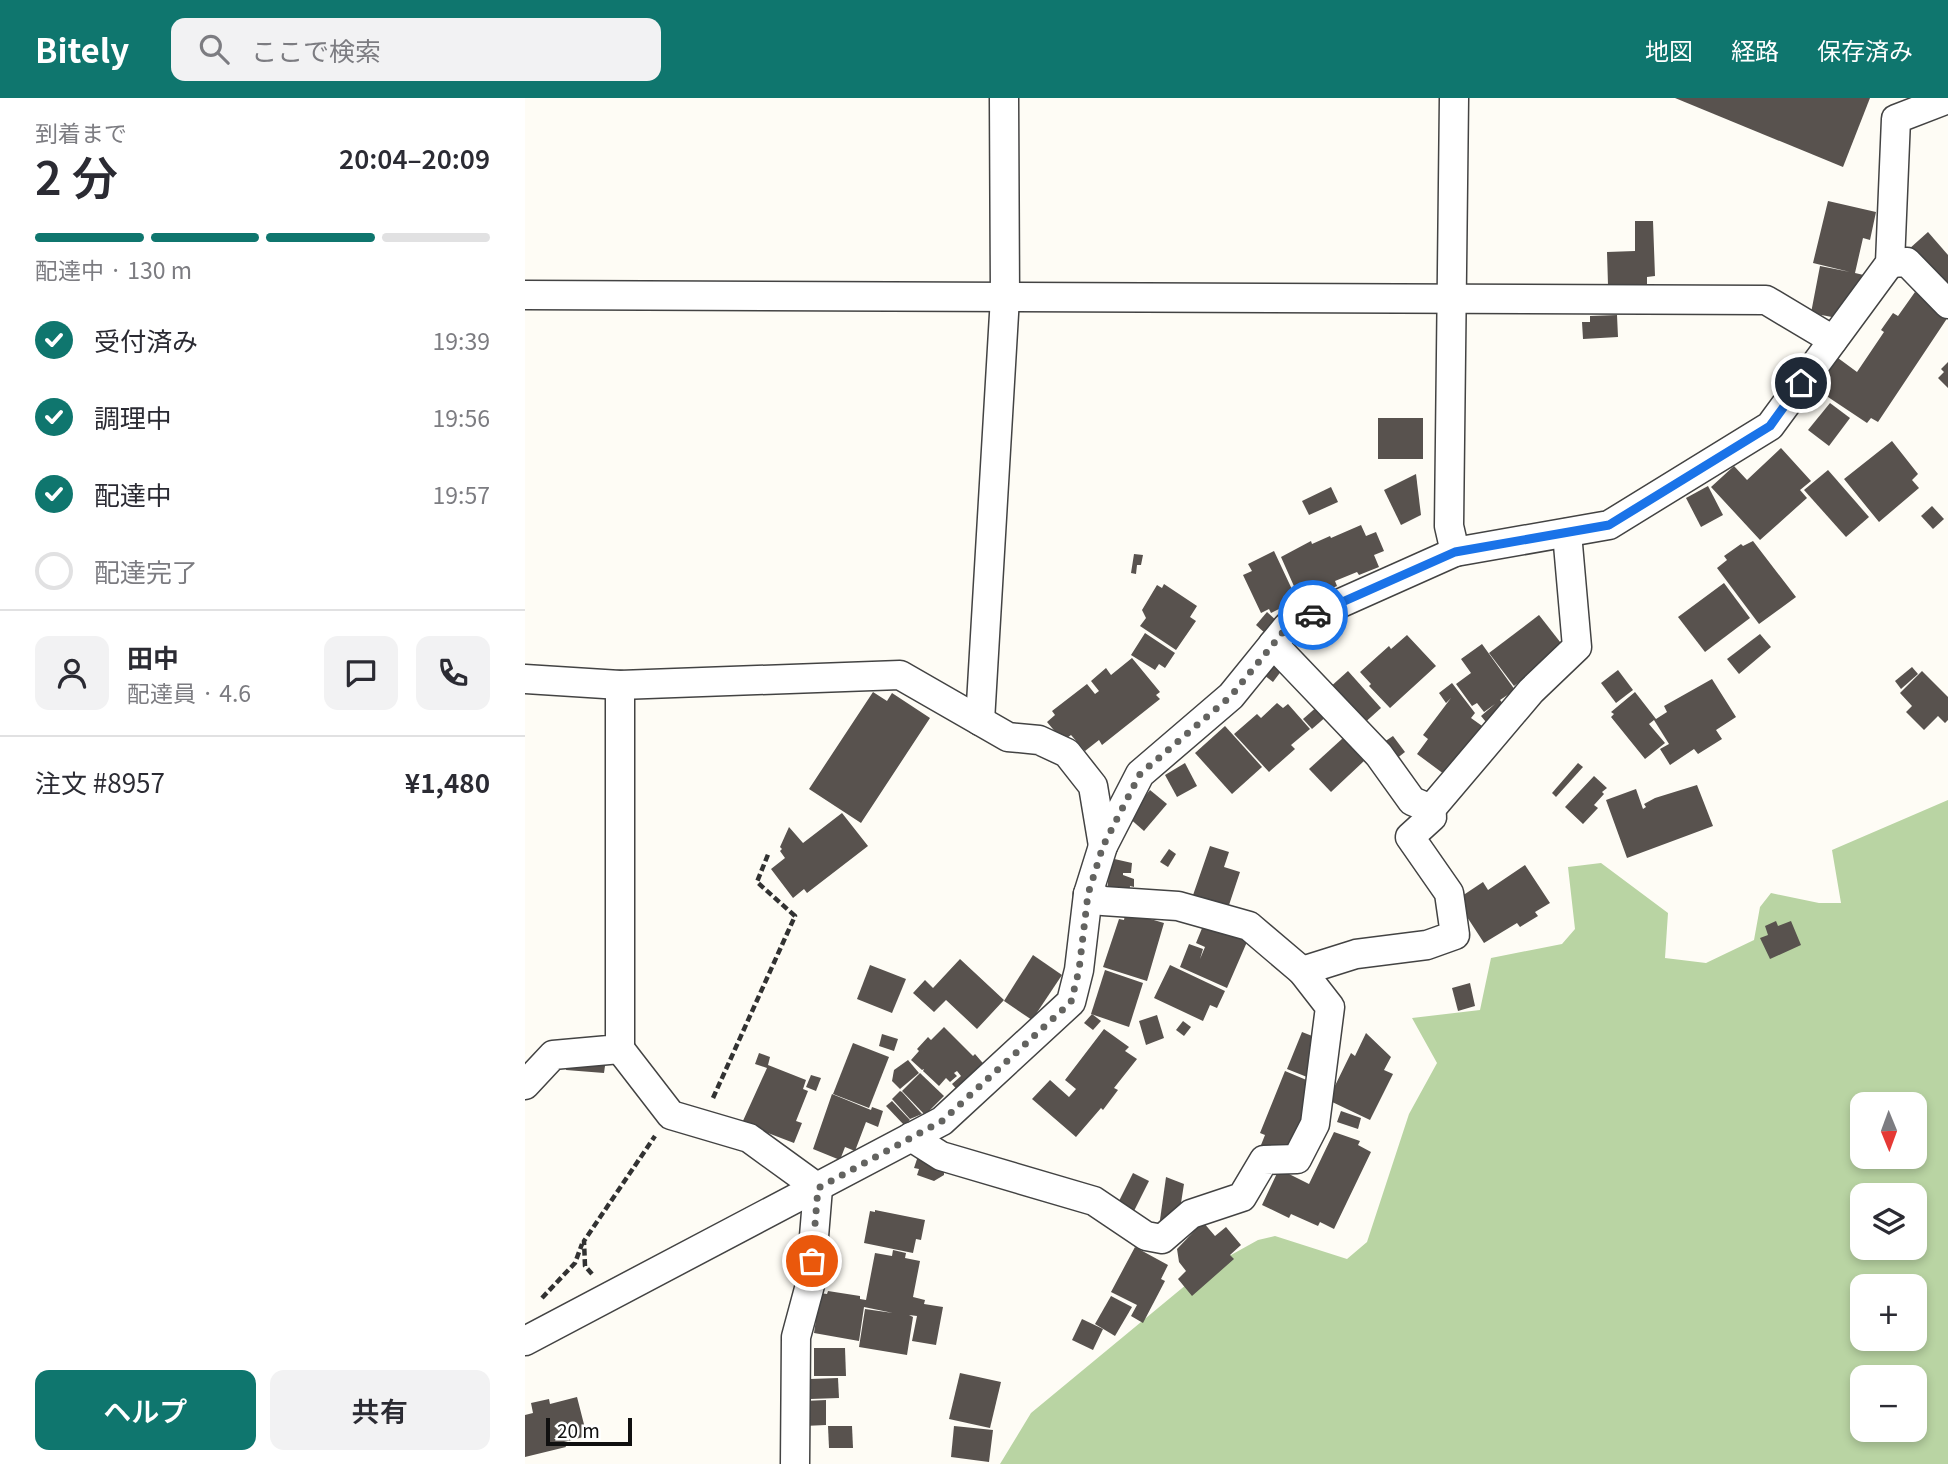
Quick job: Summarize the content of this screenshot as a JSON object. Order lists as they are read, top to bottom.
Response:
{
  "scale_bar": "20 m",
  "north": "bottom",
  "page": {
    "header": "Bitely",
    "search": "ここで検索",
    "nav": ["地図", "経路", "保存済み"],
    "heading": ["2 分", "到着まで", "20:04–20:09"],
    "panel": [
      "田中",
      "配達員 · 4.6",
      "注文 #8957",
      "¥1,480"
    ],
    "bar": "配達中 · 130 m",
    "list": [
      ["受付済み", "19:39"],
      ["調理中", "19:56"],
      ["配達中", "19:57"],
      "配達完了"
    ],
    "map_buttons": ["+", "−"],
    "buttons": ["ヘルプ", "共有"],
    "scale": "20 m"
  }
}
